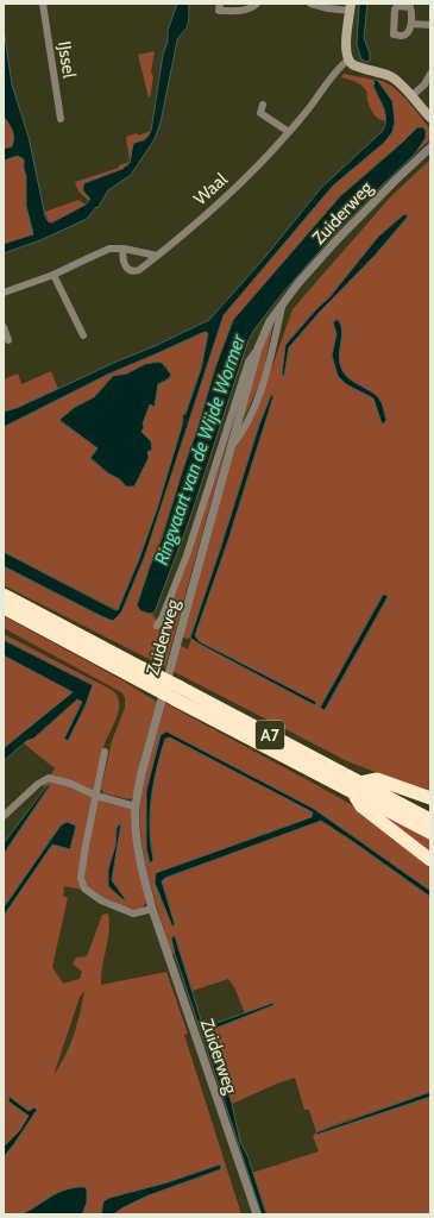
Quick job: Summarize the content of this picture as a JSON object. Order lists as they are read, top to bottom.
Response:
{
  "streets": {
    "highway": ["A7"],
    "street": ["IJssel", "Waal", "Zuiderweg"]
  },
  "water": ["Ringvaart van de Wijde Wormer"]
}
